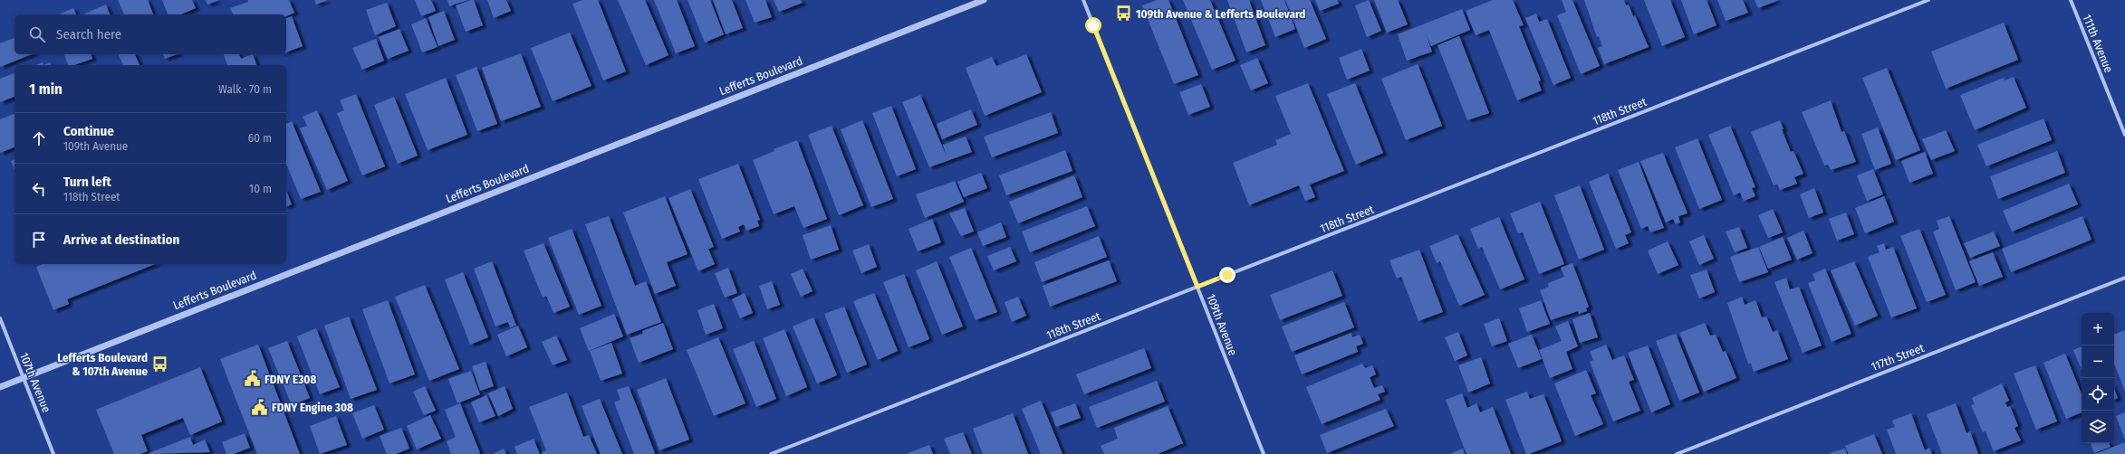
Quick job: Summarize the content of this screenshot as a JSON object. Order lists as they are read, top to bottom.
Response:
{
  "streets": {
    "street": [
      "111th Avenue",
      "Lefferts Boulevard",
      "118th Street",
      "109th Avenue",
      "117th Street",
      "107th Avenue"
    ]
  },
  "crossings": [
    ["Lefferts Boulevard", "107th Avenue"],
    ["118th Street", "109th Avenue"]
  ],
  "places": {
    "bus stop": ["109th Avenue & Lefferts Boulevard", "Lefferts Boulevard & 107th Avenue"],
    "public building": ["FDNY E308", "FDNY Engine 308"]
  },
  "page": {
    "search": "Search here",
    "heading": ["1 min", "Walk · 70 m"],
    "list": [
      ["Continue", "109th Avenue", "60 m"],
      ["Turn left", "118th Street", "10 m"],
      "Arrive at destination"
    ],
    "map_buttons": ["+", "−"]
  }
}
